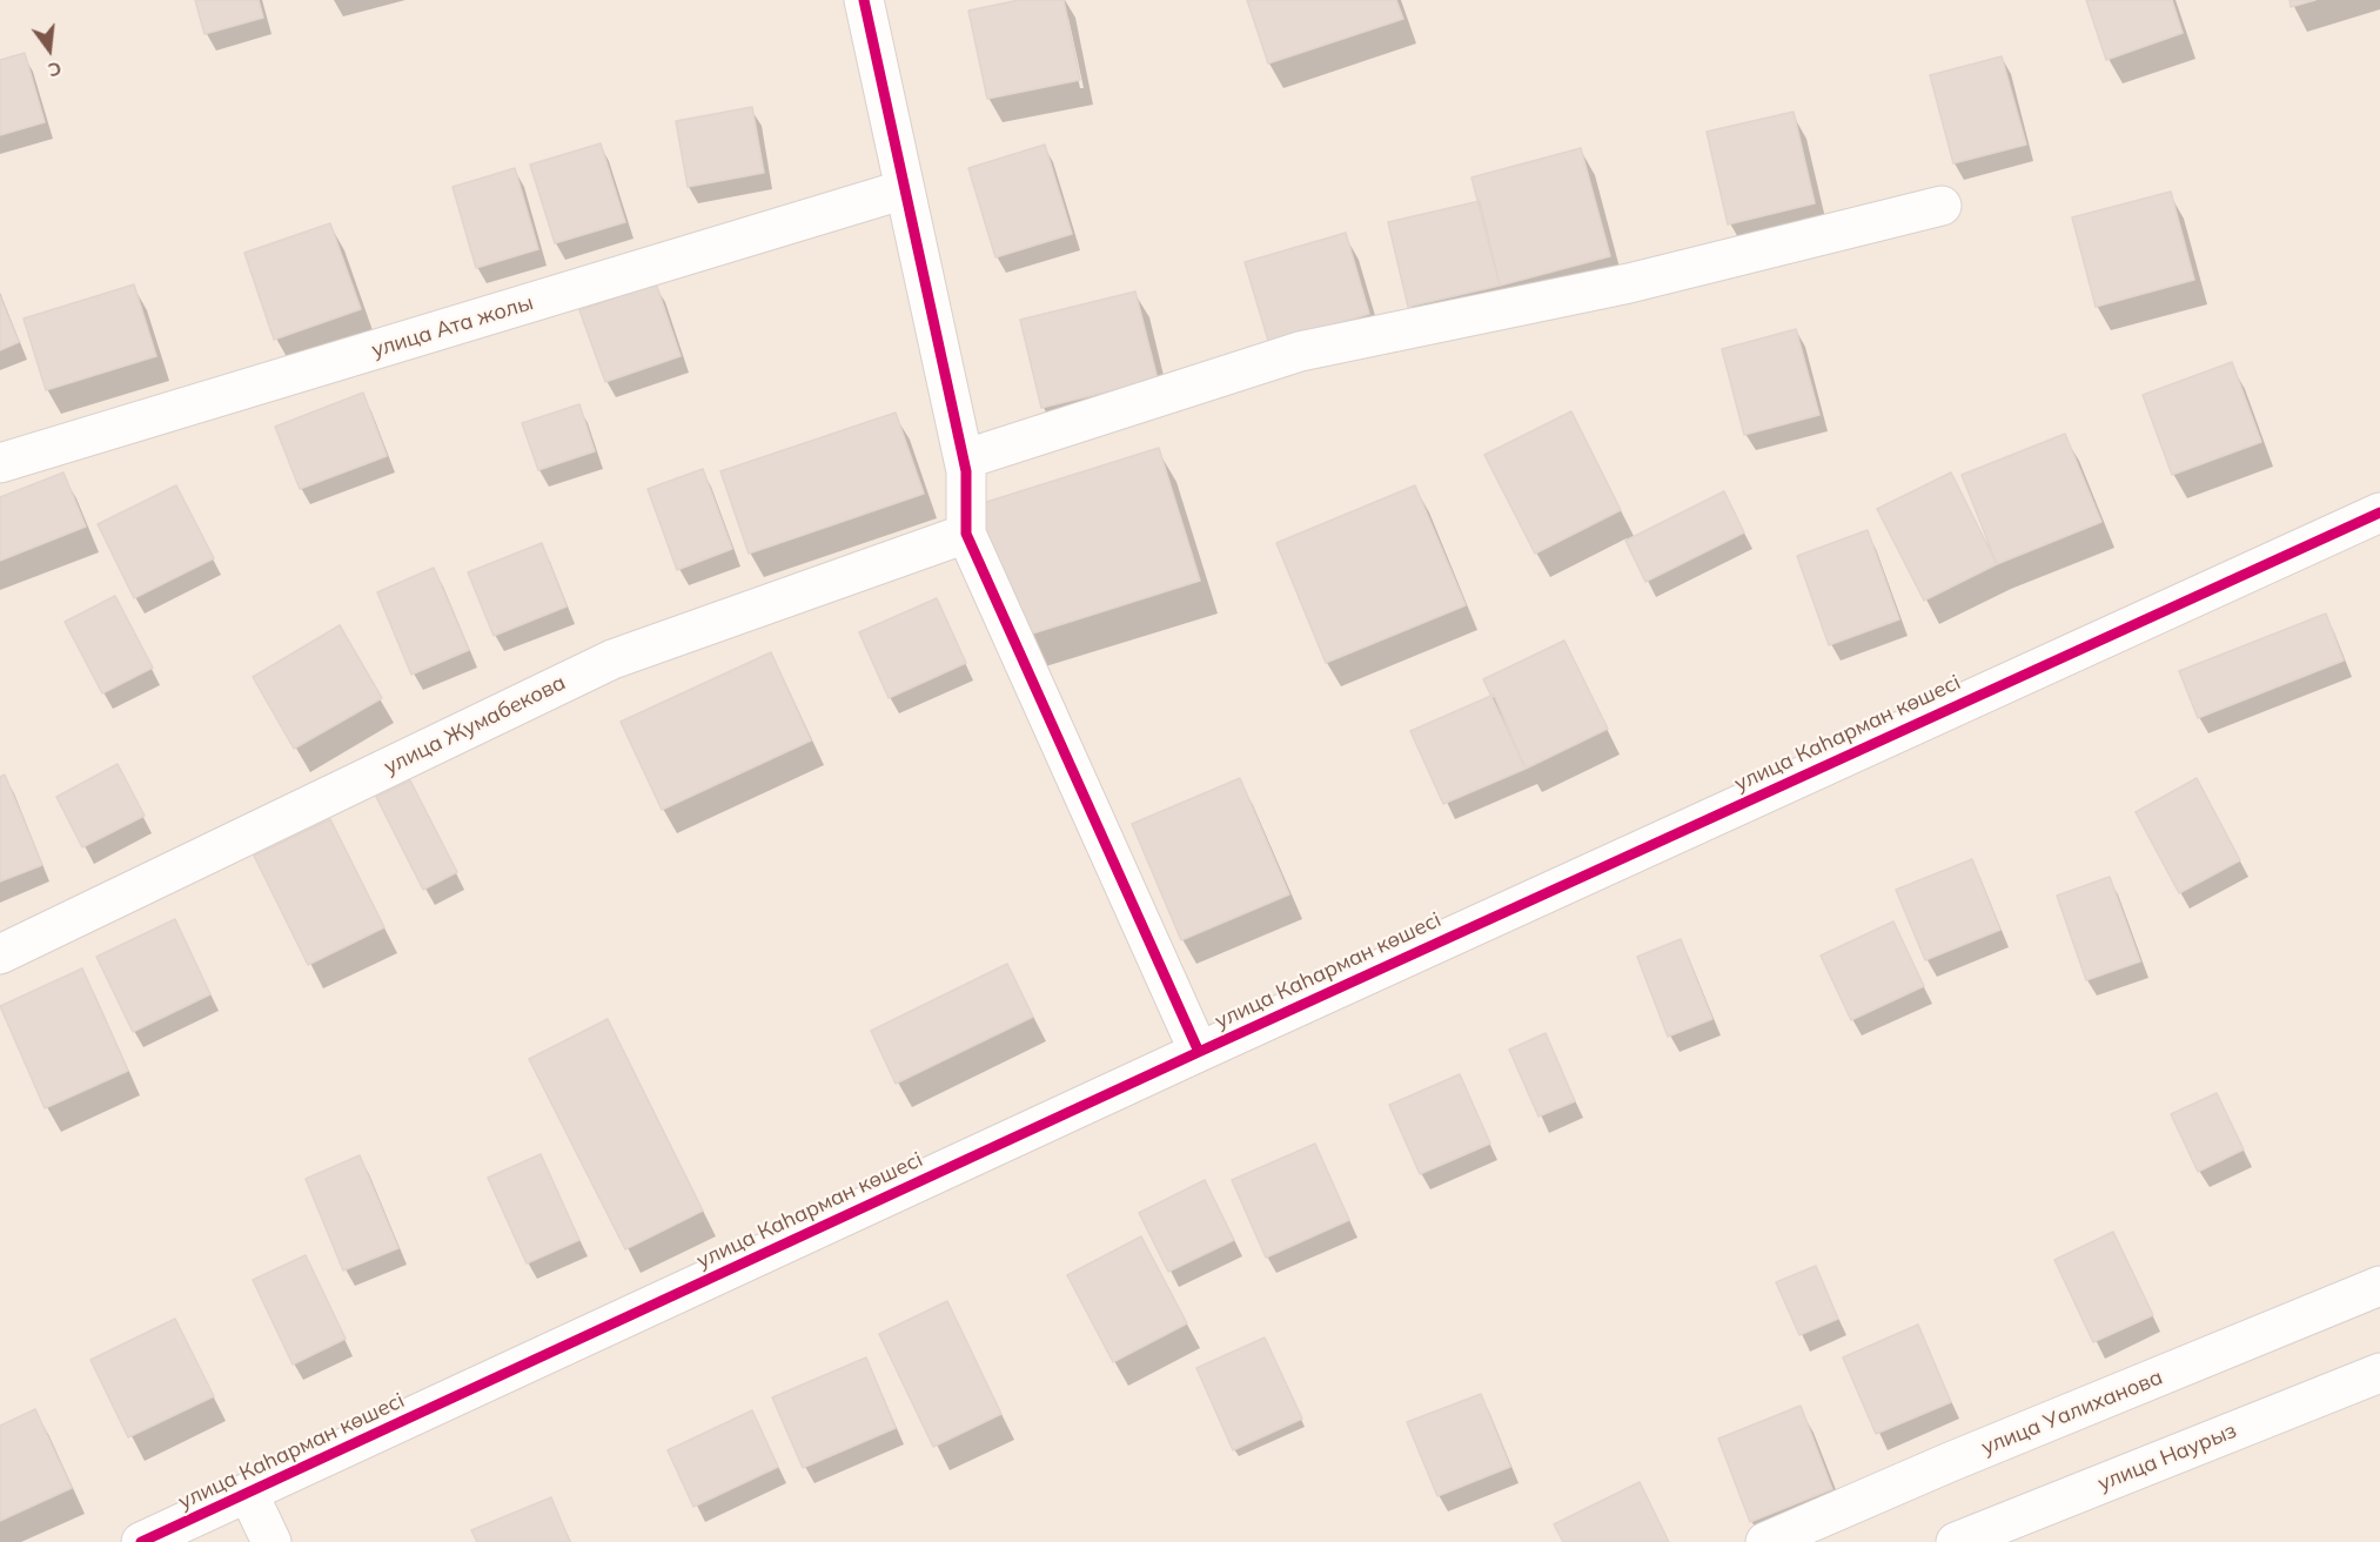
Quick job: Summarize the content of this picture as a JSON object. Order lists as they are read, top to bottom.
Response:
{
  "streets": {
    "street": [
      "улица Ата жолы",
      "улица Жумабекова",
      "улица Каһарман көшесі",
      "улица Уалиханова",
      "улица Наурыз"
    ]
  },
  "north": "bottom"
}
